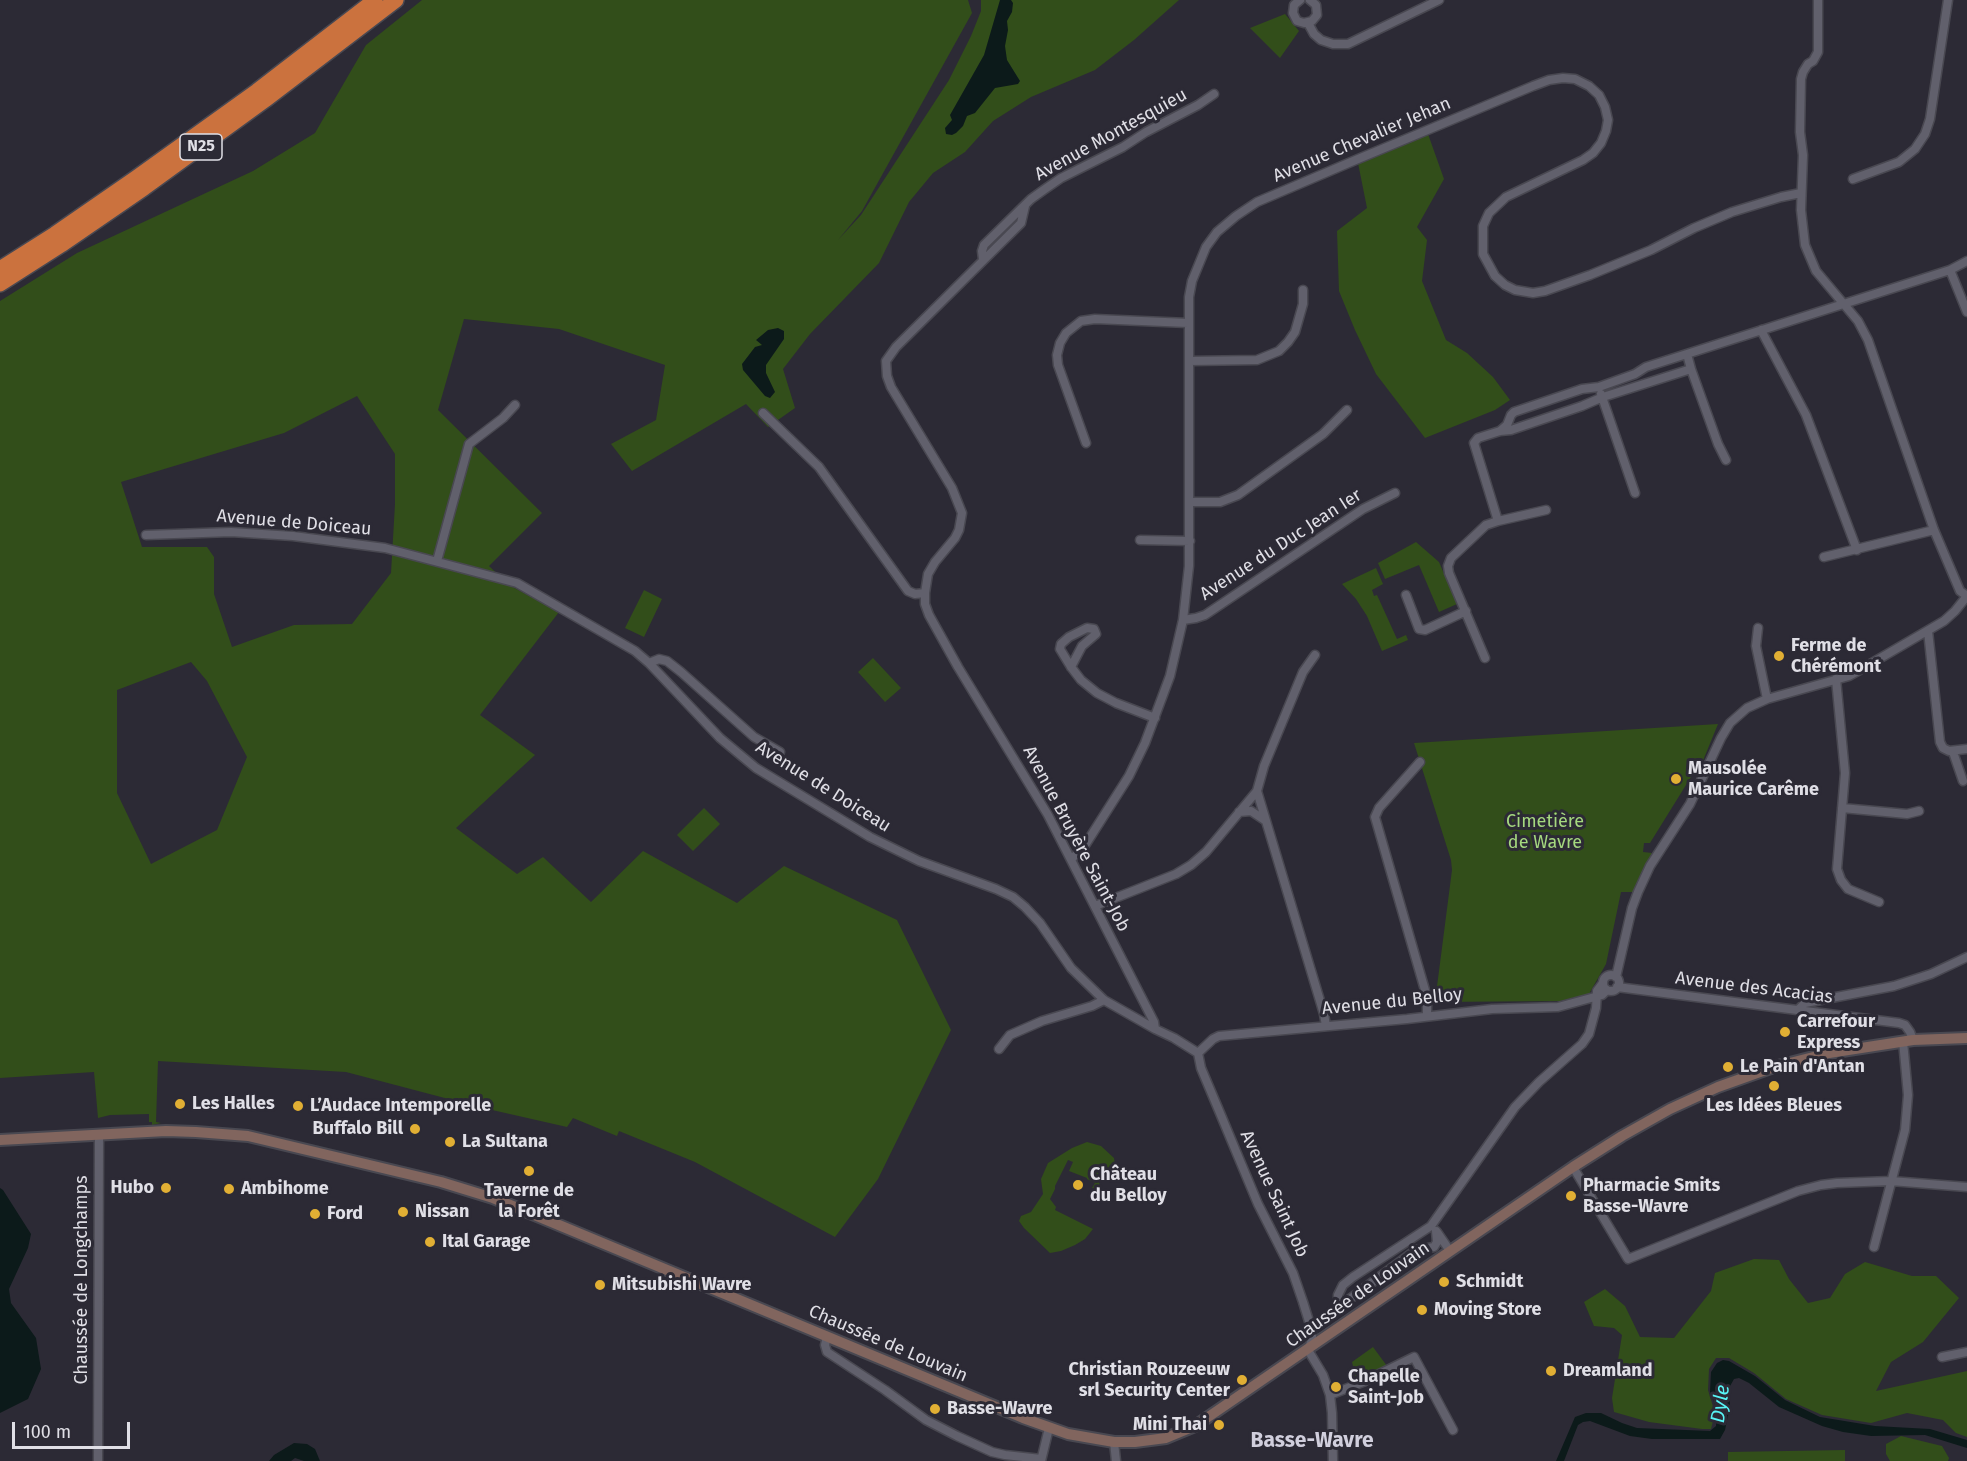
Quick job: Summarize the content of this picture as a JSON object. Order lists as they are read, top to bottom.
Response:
{
  "streets": {
    "highway": ["N25"],
    "main road": ["Chaussée de Louvain"],
    "street": [
      "Avenue Montesquieu",
      "Avenue Chevalier Jehan",
      "Avenue de Doiceau",
      "Avenue du Duc Jean Ier",
      "Avenue Bruyère Saint-Job",
      "Avenue des Acacias",
      "Avenue du Belloy",
      "Avenue Saint Job",
      "Chaussée de Longchamps"
    ]
  },
  "crossings": [
    ["Avenue Montesquieu", "Avenue Bruyère Saint-Job"],
    ["Avenue Chevalier Jehan", "Avenue du Duc Jean Ier"],
    ["Avenue Chevalier Jehan", "Avenue Bruyère Saint-Job"],
    ["Avenue de Doiceau", "Avenue Bruyère Saint-Job"],
    ["Avenue des Acacias", "Chaussée de Louvain"],
    ["Avenue du Belloy", "Avenue Saint Job"],
    ["Avenue Saint Job", "Chaussée de Louvain"],
    ["Chaussée de Longchamps", "Chaussée de Louvain"]
  ],
  "districts": ["Basse-Wavre"],
  "water": ["Dyle"],
  "parks": ["Cimetière de Wavre"],
  "places": [
    "Ferme de Chérémont",
    "Mausolée Maurice Carême",
    "Carrefour Express",
    "Le Pain d'Antan",
    "Les Idées Bleues",
    "Les Halles",
    "L’Audace Intemporelle",
    "Buffalo Bill",
    "La Sultana",
    "Taverne de la Forêt",
    "Château du Belloy",
    "Hubo",
    "Ambihome",
    "Pharmacie Smits Basse-Wavre",
    "Nissan",
    "Ford",
    "Ital Garage",
    "Schmidt",
    "Mitsubishi Wavre",
    "Moving Store",
    "Dreamland",
    "Christian Rouzeeuw srl Security Center",
    "Chapelle Saint-Job",
    "Basse-Wavre",
    "Mini Thai"
  ],
  "scale_bar": "100 m"
}
